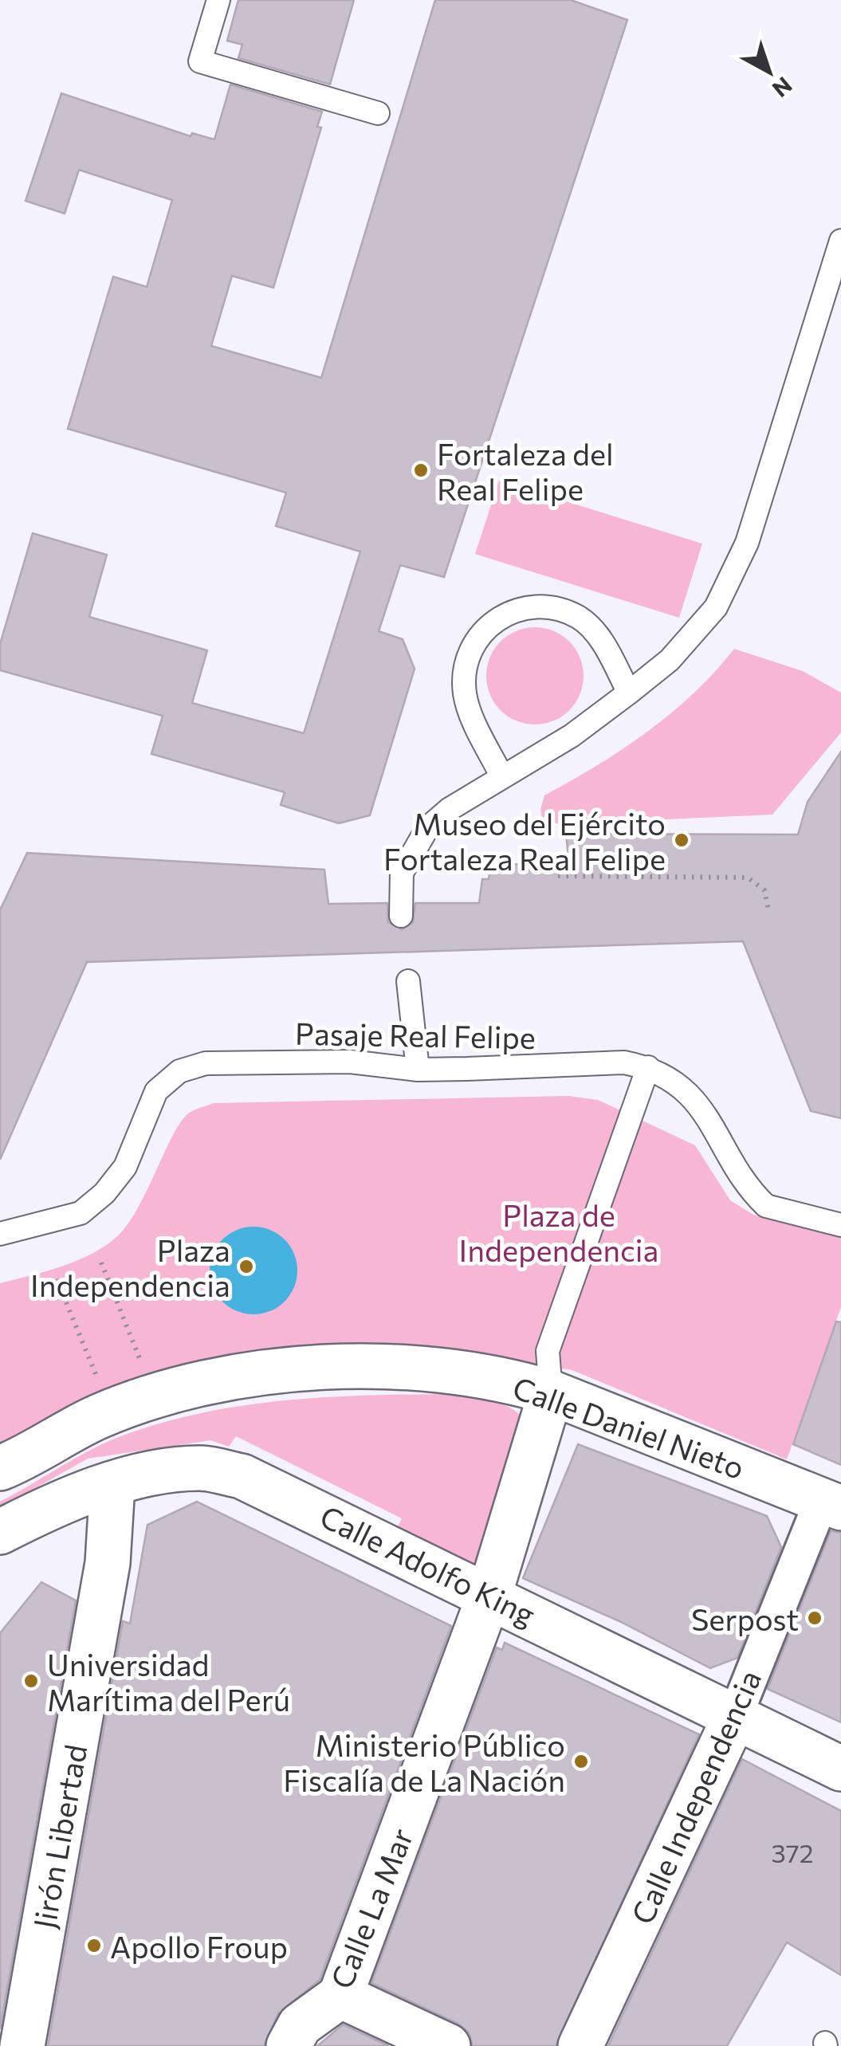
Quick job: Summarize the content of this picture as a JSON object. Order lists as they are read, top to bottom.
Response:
{
  "streets": {
    "street": [
      "Calle Daniel Nieto",
      "Calle Adolfo King",
      "Calle Independencia",
      "Jirón Libertad",
      "Calle La Mar"
    ],
    "lane": ["Pasaje Real Felipe"]
  },
  "crossings": [
    ["Calle Daniel Nieto", "Calle Independencia"],
    ["Calle Daniel Nieto", "Calle La Mar"],
    ["Calle Adolfo King", "Calle Independencia"],
    ["Calle Adolfo King", "Jirón Libertad"],
    ["Calle Adolfo King", "Calle La Mar"]
  ],
  "parks": ["Plaza de Independencia"],
  "places": [
    "Fortaleza del Real Felipe",
    "Museo del Ejército Fortaleza Real Felipe",
    "Plaza Independencia",
    "Serpost",
    "Universidad Marítima del Perú",
    "Ministerio Público Fiscalía de La Nación",
    "Apollo Froup"
  ],
  "house_numbers": ["372"],
  "north": "bottom right"
}
